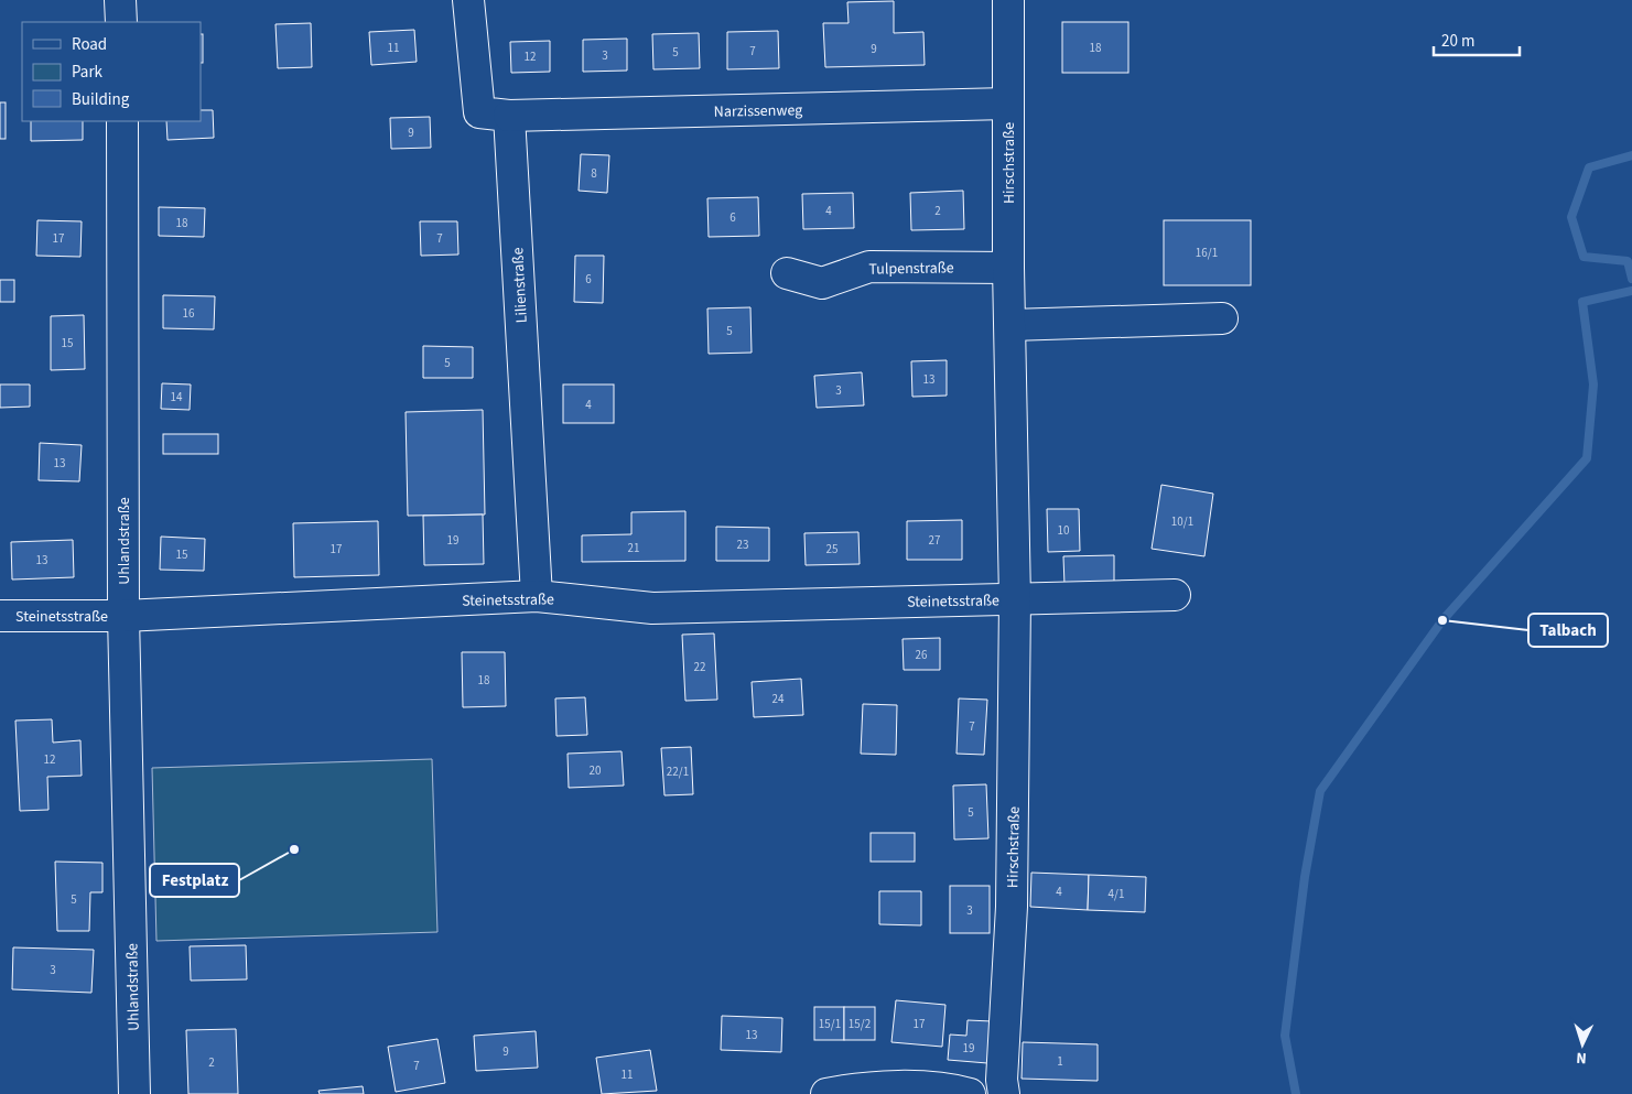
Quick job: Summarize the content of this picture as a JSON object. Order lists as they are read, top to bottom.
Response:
{
  "streets": {
    "street": [
      "Narzissenweg",
      "Hirschstraße",
      "Tulpenstraße",
      "Lilienstraße",
      "Uhlandstraße",
      "Steinetsstraße"
    ]
  },
  "crossings": [
    ["Narzissenweg", "Hirschstraße"],
    ["Narzissenweg", "Lilienstraße"],
    ["Hirschstraße", "Tulpenstraße"],
    ["Hirschstraße", "Steinetsstraße"],
    ["Lilienstraße", "Steinetsstraße"],
    ["Uhlandstraße", "Steinetsstraße"]
  ],
  "places": ["Talbach", "Festplatz"],
  "house_numbers": [
    "11",
    "18",
    "9",
    "7",
    "5",
    "3",
    "12",
    "9",
    "8",
    "4",
    "2",
    "6",
    "18",
    "17",
    "7",
    "16/1",
    "6",
    "16",
    "5",
    "15",
    "5",
    "13",
    "3",
    "14",
    "4",
    "13",
    "10/1",
    "10",
    "19",
    "27",
    "23",
    "21",
    "17",
    "25",
    "15",
    "13",
    "26",
    "22",
    "18",
    "24",
    "7",
    "12",
    "20",
    "22/1",
    "5",
    "4",
    "4/1",
    "5",
    "3",
    "3",
    "15/1",
    "15/2",
    "17",
    "13",
    "19",
    "9",
    "1",
    "2",
    "7",
    "11"
  ],
  "legend": ["Road", "Park", "Building"],
  "scale_bar": "20 m",
  "north": "bottom"
}
